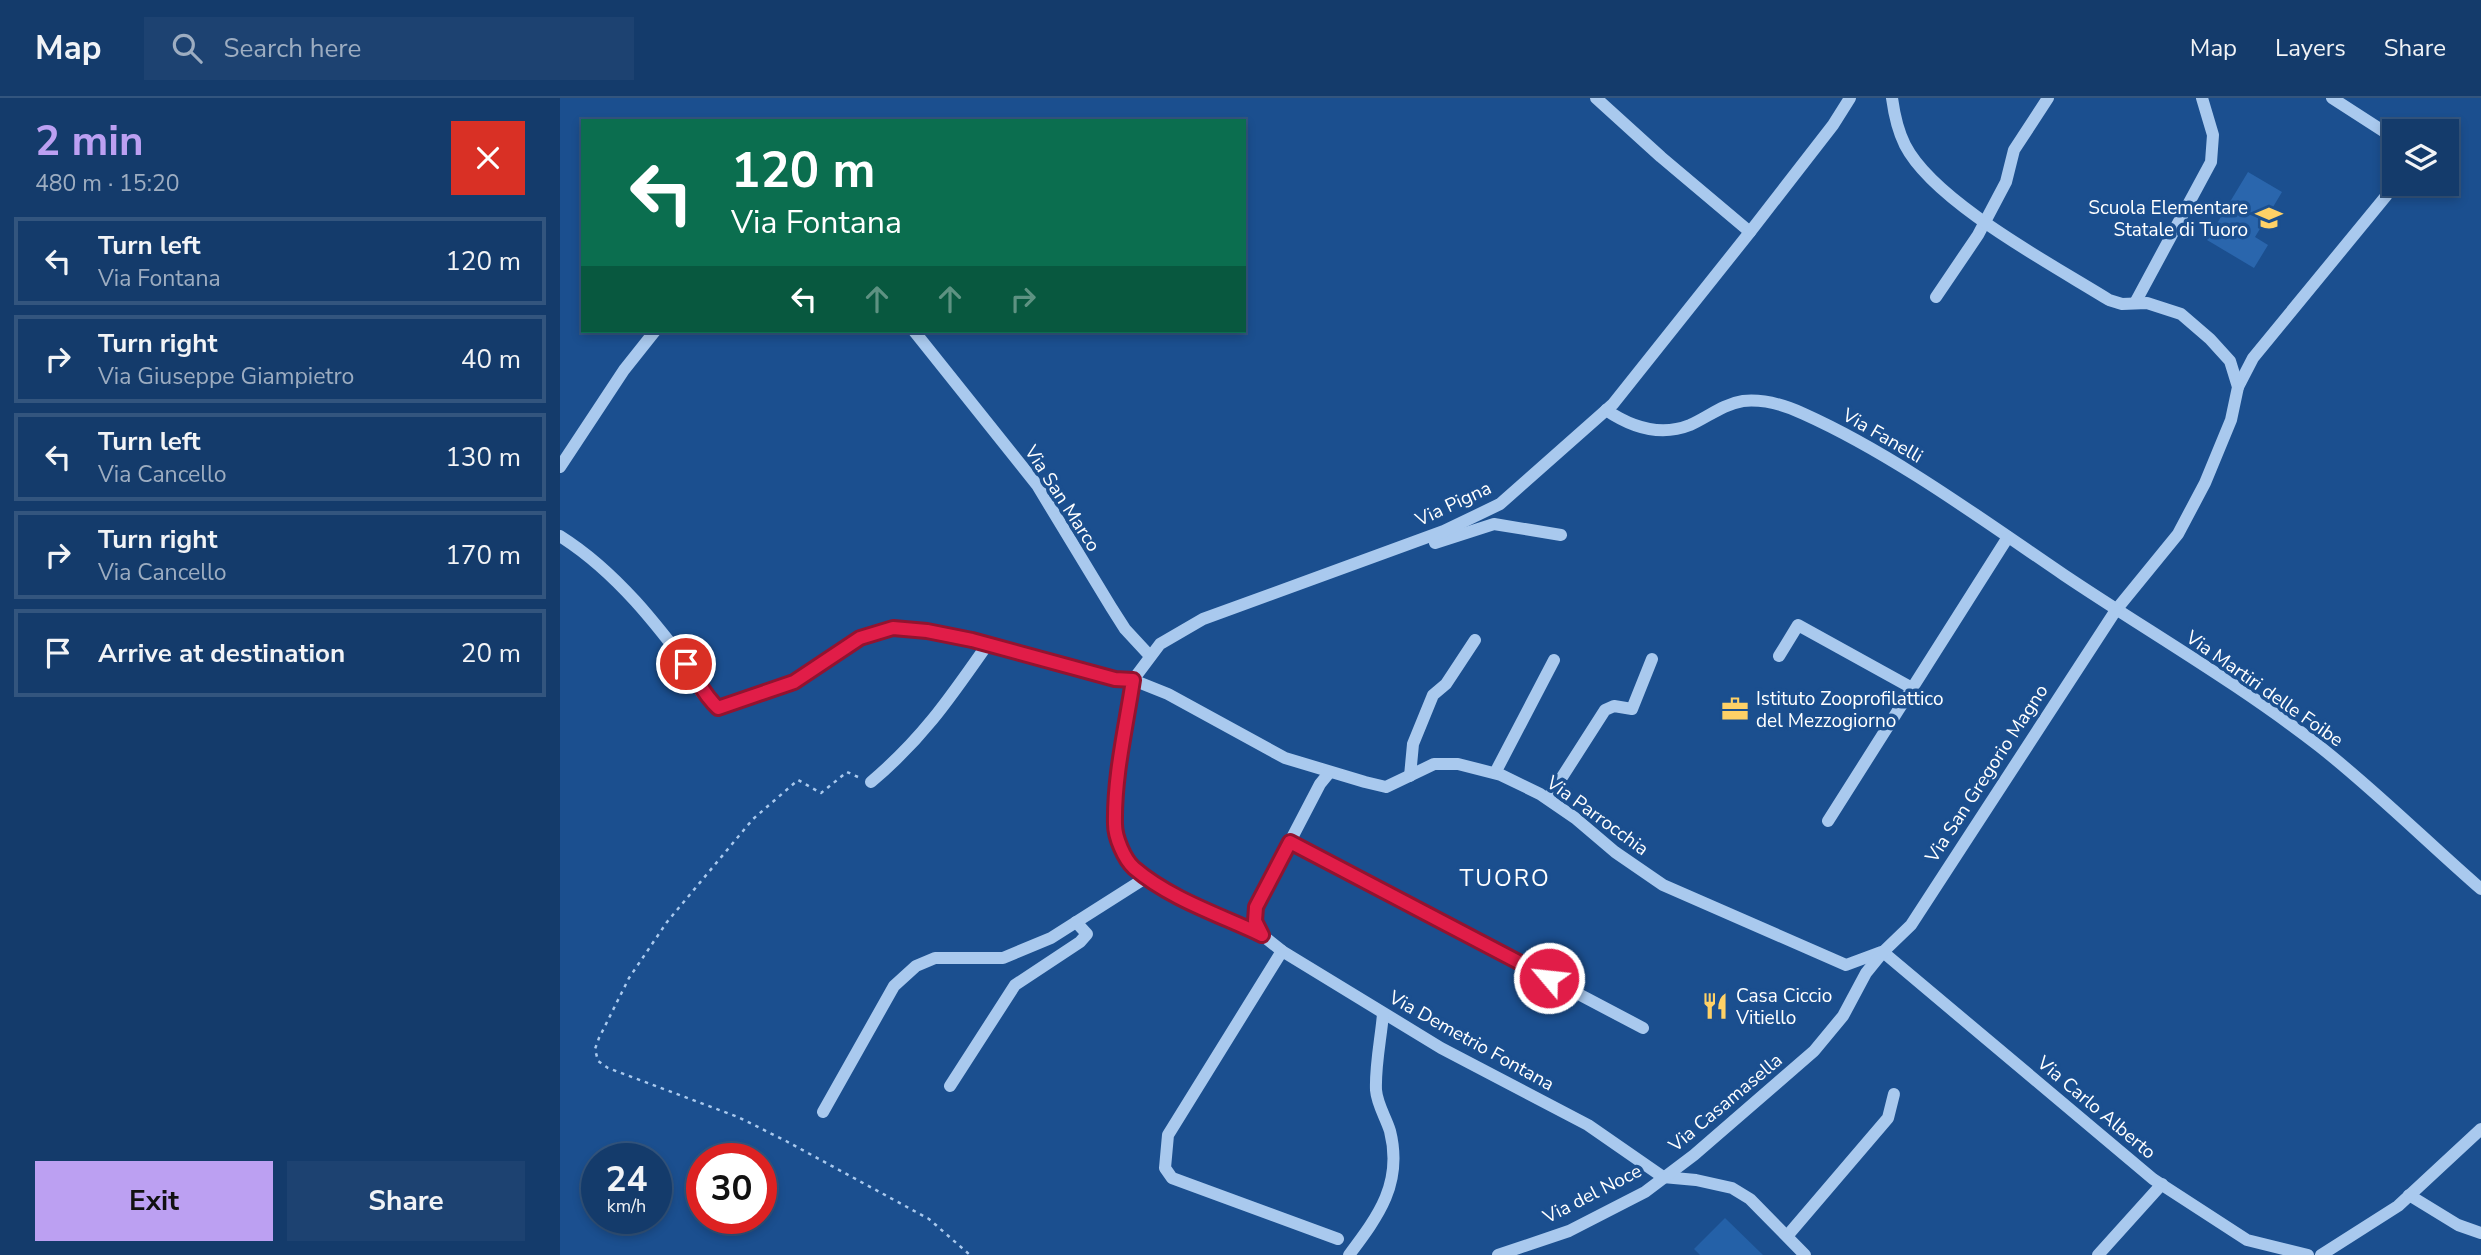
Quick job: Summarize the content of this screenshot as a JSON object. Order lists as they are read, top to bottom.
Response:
{
  "streets": {
    "street": [
      "Via Fanelli",
      "Via San Marco",
      "Via Pigna",
      "Via Martiri delle Foibe",
      "Via San Gregorio Magno",
      "Via Parrocchia",
      "Via Demetrio Fontana",
      "Via Casamasella",
      "Via Carlo Alberto",
      "Via del Noce"
    ]
  },
  "crossings": [
    ["Via Fanelli", "Via Pigna"],
    ["Via Fanelli", "Via Martiri delle Foibe"],
    ["Via Fanelli", "Via San Gregorio Magno"],
    ["Via San Marco", "Via Pigna"],
    ["Via Pigna", "Via Parrocchia"],
    ["Via Pigna", "Via Demetrio Fontana"],
    ["Via Martiri delle Foibe", "Via San Gregorio Magno"],
    ["Via San Gregorio Magno", "Via Parrocchia"],
    ["Via San Gregorio Magno", "Via Casamasella"],
    ["Via San Gregorio Magno", "Via Carlo Alberto"],
    ["Via Parrocchia", "Via Demetrio Fontana"],
    ["Via Parrocchia", "Via Casamasella"],
    ["Via Parrocchia", "Via Carlo Alberto"],
    ["Via Demetrio Fontana", "Via Casamasella"],
    ["Via Demetrio Fontana", "Via del Noce"],
    ["Via Casamasella", "Via Carlo Alberto"],
    ["Via Casamasella", "Via del Noce"]
  ],
  "districts": ["TUORO"],
  "places": {
    "school or university": ["Scuola Elementare Statale di Tuoro"],
    "office": ["Istituto Zooprofilattico del Mezzogiorno"],
    "restaurant": ["Casa Ciccio Vitiello"]
  },
  "page": {
    "header": "Map",
    "search": "Search here",
    "nav": ["Map", "Layers", "Share"],
    "heading": ["2 min", "480 m · 15:20"],
    "turn": ["120 m", "Via Fontana"],
    "list": [
      {
        "name": "Turn left",
        "note": "Via Fontana",
        "value": "120 m"
      },
      {
        "name": "Turn right",
        "note": "Via Giuseppe Giampietro",
        "value": "40 m"
      },
      {
        "name": "Turn left",
        "note": "Via Cancello",
        "value": "130 m"
      },
      {
        "name": "Turn right",
        "note": "Via Cancello",
        "value": "170 m"
      },
      {
        "name": "Arrive at destination",
        "value": "20 m"
      }
    ],
    "speed": "24 km/h",
    "limit": "30",
    "buttons": ["Exit", "Share"]
  }
}
